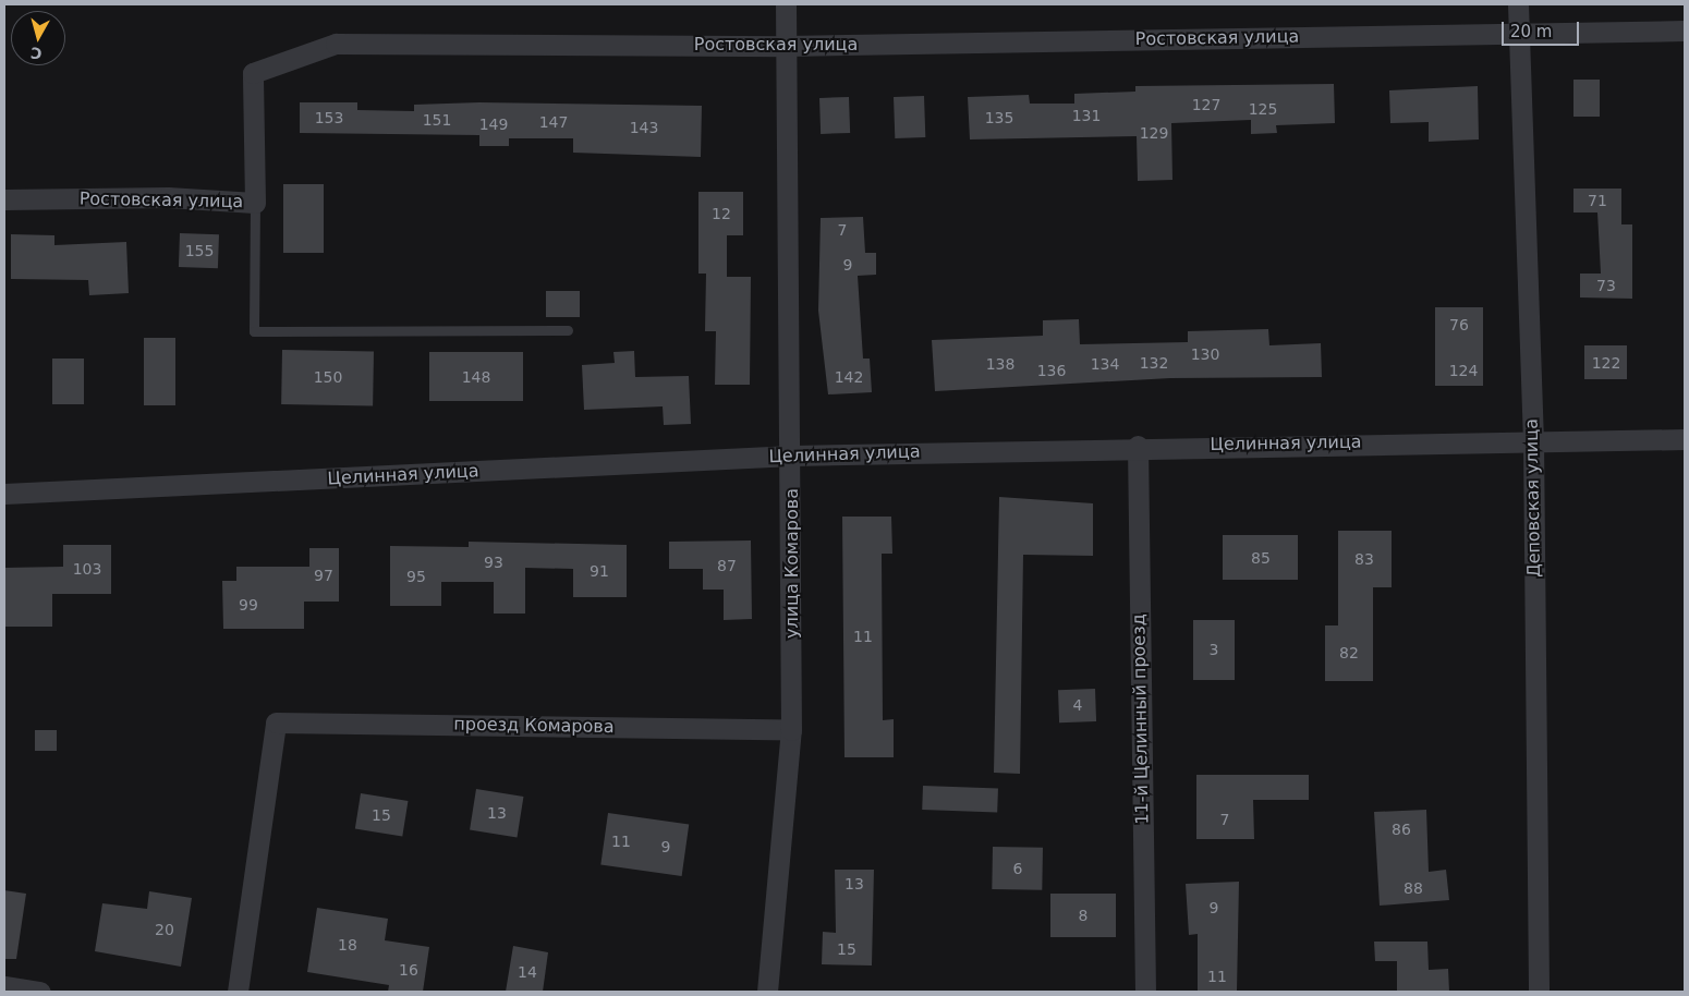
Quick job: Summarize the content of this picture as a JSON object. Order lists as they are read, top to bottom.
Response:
{
  "streets": {
    "street": [
      "Ростовская улица",
      "Целинная улица",
      "Деповская улица",
      "улица Комарова",
      "11-й Целинный проезд",
      "проезд Комарова"
    ]
  },
  "crossings": [
    ["Ростовская улица", "Деповская улица"],
    ["Ростовская улица", "улица Комарова"],
    ["Целинная улица", "Деповская улица"],
    ["Целинная улица", "улица Комарова"],
    ["Целинная улица", "11-й Целинный проезд"],
    ["улица Комарова", "проезд Комарова"]
  ],
  "house_numbers": [
    "127",
    "125",
    "131",
    "153",
    "135",
    "151",
    "147",
    "149",
    "143",
    "129",
    "71",
    "12",
    "7",
    "155",
    "9",
    "73",
    "76",
    "130",
    "132",
    "122",
    "138",
    "134",
    "136",
    "124",
    "150",
    "148",
    "142",
    "85",
    "83",
    "93",
    "87",
    "103",
    "91",
    "97",
    "95",
    "99",
    "11",
    "3",
    "82",
    "4",
    "13",
    "15",
    "7",
    "86",
    "11",
    "9",
    "6",
    "13",
    "88",
    "9",
    "8",
    "20",
    "18",
    "15",
    "16",
    "14",
    "11"
  ],
  "scale_bar": "20 m",
  "north": "bottom"
}
